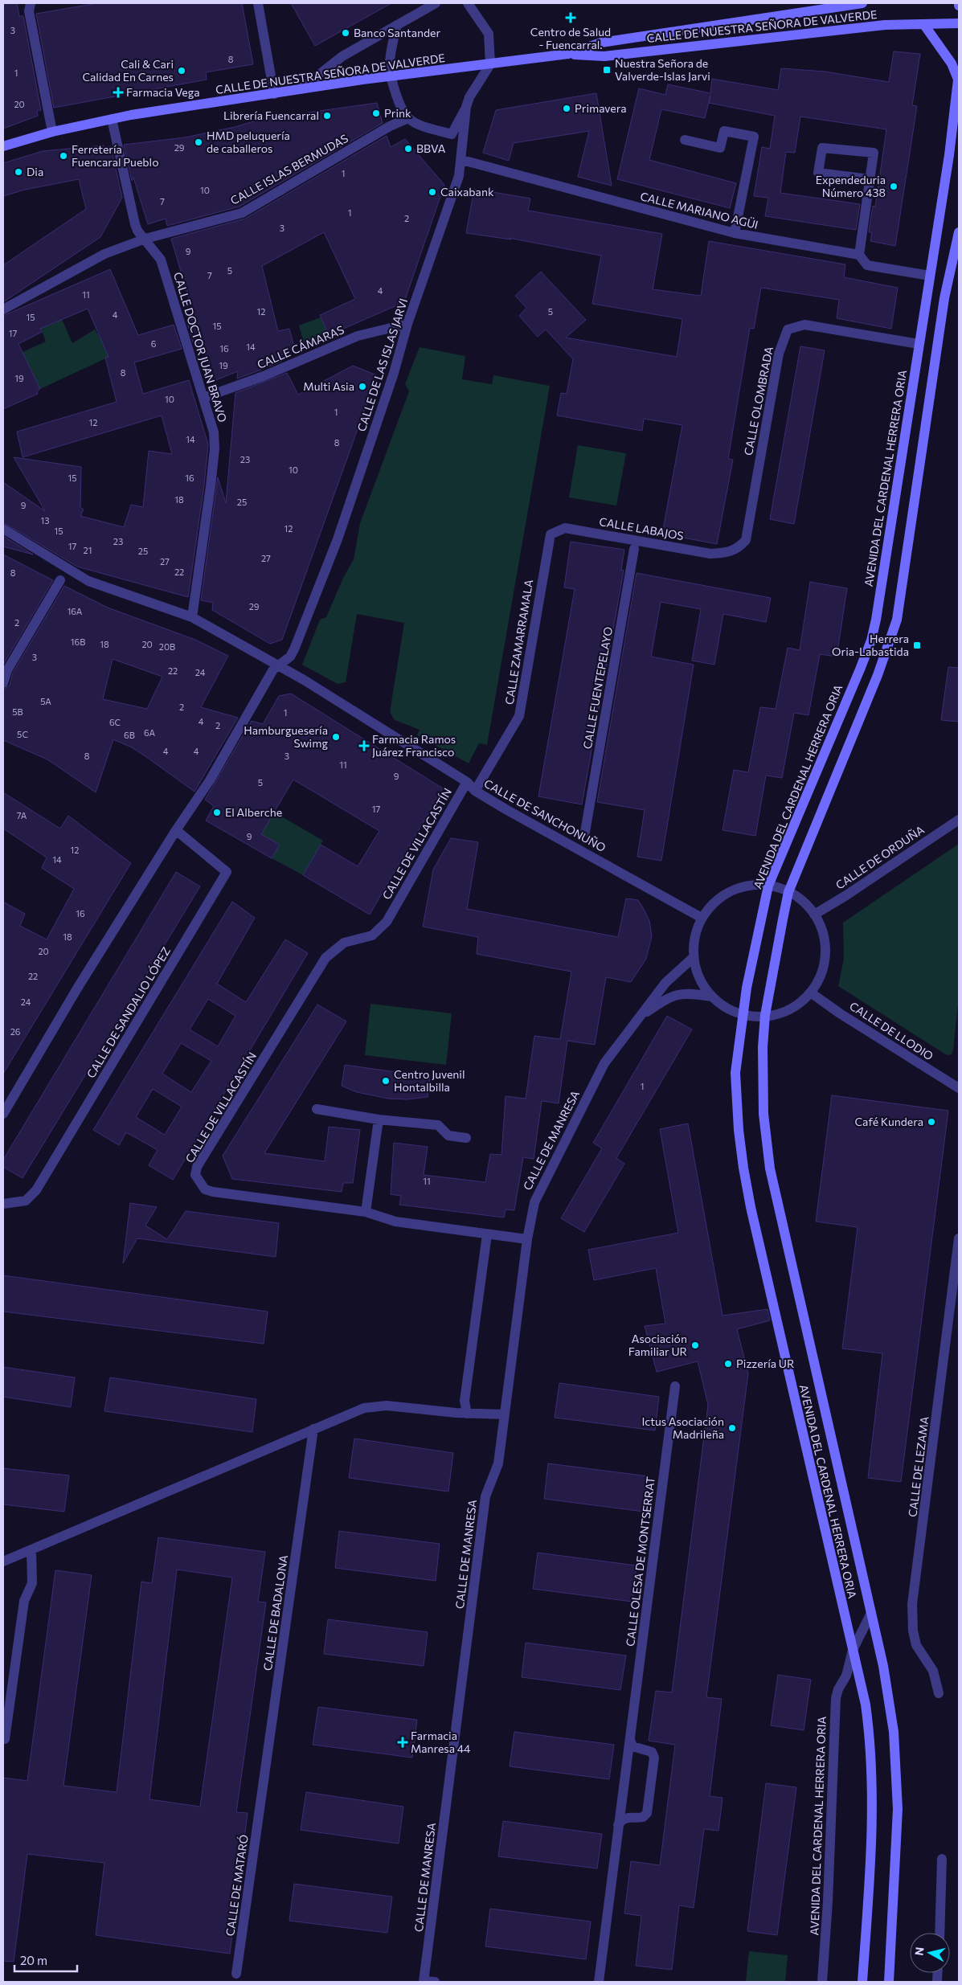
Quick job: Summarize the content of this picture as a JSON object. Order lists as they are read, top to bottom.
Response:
{
  "streets": {
    "main road": ["CALLE DE NUESTRA SEÑORA DE VALVERDE", "AVENIDA DEL CARDENAL HERRERA ORIA"],
    "street": [
      "CALLE ISLAS BERMUDAS",
      "CALLE MARIANO AGÜI",
      "CALLE DOCTOR JUAN BRAVO",
      "CALLE CÁMARAS",
      "CALLE DE LAS ISLAS JARVI",
      "CALLE OLOMBRADA",
      "CALLE LABAJOS",
      "CALLE ZAMARRAMALA",
      "CALLE FUENTEPELAYO",
      "CALLE DE SANCHONUÑO",
      "CALLE DE VILLACASTÍN",
      "CALLE DE ORDUÑA",
      "CALLE DE SANDALIO LÓPEZ",
      "CALLE DE LLODIO",
      "CALLE DE MANRESA",
      "CALLE DE LEZAMA",
      "CALLE OLESA DE MONTSERRAT",
      "CALLE DE BADALONA",
      "CALLE DE MATARÓ"
    ]
  },
  "crossings": [
    ["CALLE DE NUESTRA SEÑORA DE VALVERDE", "CALLE DOCTOR JUAN BRAVO"],
    ["CALLE DE NUESTRA SEÑORA DE VALVERDE", "CALLE DE LAS ISLAS JARVI"],
    ["CALLE ISLAS BERMUDAS", "CALLE DOCTOR JUAN BRAVO"],
    ["CALLE MARIANO AGÜI", "CALLE DE LAS ISLAS JARVI"],
    ["CALLE MARIANO AGÜI", "AVENIDA DEL CARDENAL HERRERA ORIA"],
    ["CALLE DOCTOR JUAN BRAVO", "CALLE CÁMARAS"],
    ["CALLE DOCTOR JUAN BRAVO", "CALLE DE SANCHONUÑO"],
    ["CALLE CÁMARAS", "CALLE DE LAS ISLAS JARVI"],
    ["CALLE DE LAS ISLAS JARVI", "CALLE DE SANCHONUÑO"],
    ["CALLE OLOMBRADA", "AVENIDA DEL CARDENAL HERRERA ORIA"],
    ["CALLE OLOMBRADA", "CALLE LABAJOS"],
    ["CALLE LABAJOS", "CALLE ZAMARRAMALA"],
    ["CALLE ZAMARRAMALA", "CALLE DE SANCHONUÑO"],
    ["CALLE DE SANCHONUÑO", "CALLE DE VILLACASTÍN"],
    ["CALLE DE VILLACASTÍN", "CALLE DE MANRESA"],
    ["CALLE DE BADALONA", "CALLE DE MATARÓ"]
  ],
  "places": {
    "health": [
      "Centro de Salud - Fuencarral.",
      "Farmacia Vega",
      "Farmacia Ramos Juárez Francisco",
      "Farmacia Manresa 44"
    ],
    "other": [
      "Banco Santander",
      "Cali & Cari Calidad En Carnes",
      "Primavera",
      "Prink",
      "Librería Fuencarral",
      "HMD peluquería de caballeros",
      "BBVA",
      "Ferretería Fuencaral Pueblo",
      "Dia",
      "Expendeduria Número 438",
      "Caixabank",
      "Multi Asia",
      "Hamburguesería Swimg",
      "El Alberche",
      "Centro Juvenil Hontalbilla",
      "Café Kundera",
      "Asociación Familiar UR",
      "Pizzería UR",
      "Ictus Asociación Madrileña"
    ],
    "transit": ["Nuestra Señora de Valverde-Islas Jarvi", "Herrera Oria-Labastida"]
  },
  "house_numbers": [
    "3",
    "8",
    "1",
    "20",
    "29",
    "1",
    "10",
    "7",
    "1",
    "2",
    "3",
    "9",
    "5",
    "7",
    "4",
    "11",
    "12",
    "5",
    "4",
    "15",
    "15",
    "17",
    "6",
    "14",
    "16",
    "19",
    "8",
    "19",
    "10",
    "1",
    "12",
    "14",
    "8",
    "23",
    "10",
    "15",
    "16",
    "18",
    "25",
    "9",
    "13",
    "12",
    "15",
    "23",
    "17",
    "21",
    "25",
    "27",
    "27",
    "22",
    "8",
    "29",
    "16A",
    "2",
    "16B",
    "18",
    "20",
    "20B",
    "3",
    "22",
    "24",
    "5A",
    "2",
    "5B",
    "1",
    "4",
    "6C",
    "2",
    "6A",
    "5C",
    "6B",
    "4",
    "4",
    "8",
    "3",
    "11",
    "9",
    "5",
    "17",
    "7A",
    "9",
    "12",
    "14",
    "16",
    "18",
    "20",
    "22",
    "24",
    "26",
    "1",
    "11"
  ],
  "scale_bar": "20 m",
  "north": "left"
}
